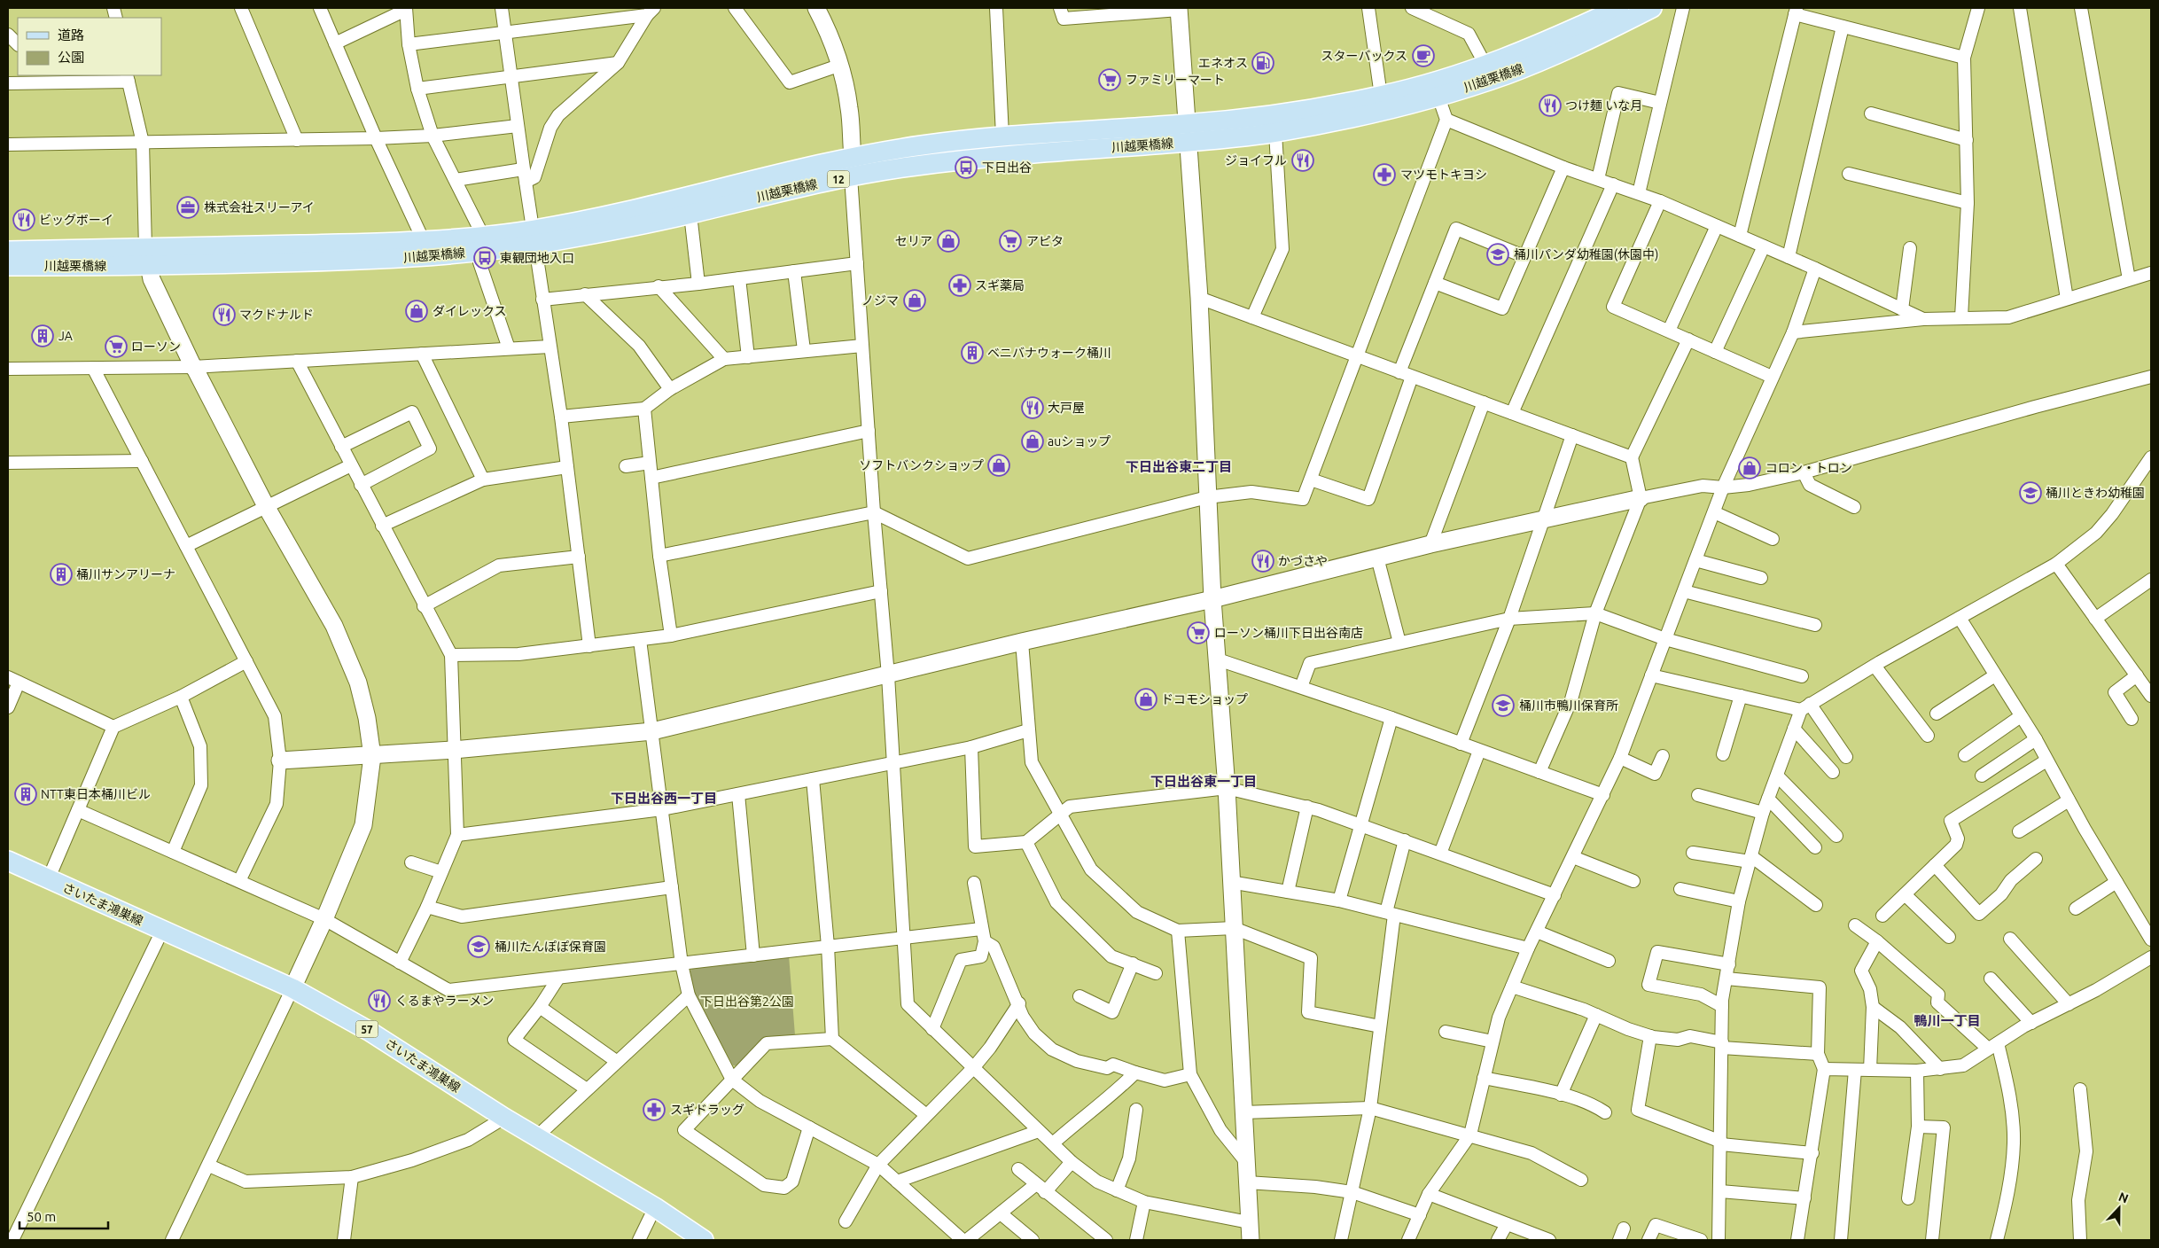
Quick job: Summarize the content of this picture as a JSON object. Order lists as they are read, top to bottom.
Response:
{
  "streets": {
    "main road": [
      "川越栗橋線",
      "12",
      "さいたま鴻巣線",
      "57"
    ]
  },
  "districts": [
    "下日出谷東二丁目",
    "下日出谷東一丁目",
    "下日出谷西一丁目",
    "鴨川一丁目"
  ],
  "parks": ["下日出谷第2公園"],
  "places": {
    "cafe": ["スターバックス"],
    "fuel station": ["エネオス"],
    "supermarket": [
      "ファミリーマート",
      "アピタ",
      "ローソン",
      "ローソン桶川下日出谷南店"
    ],
    "restaurant": [
      "つけ麺 いな月",
      "ジョイフル",
      "ビッグボーイ",
      "マクドナルド",
      "大戸屋",
      "かづさや",
      "くるまやラーメン"
    ],
    "bus stop": ["下日出谷", "東観団地入口"],
    "pharmacy": ["マツモトキヨシ", "スギ薬局", "スギドラッグ"],
    "office": ["株式会社スリーアイ"],
    "shop": [
      "セリア",
      "ノジマ",
      "ダイレックス",
      "auショップ",
      "ソフトバンクショップ",
      "コロン・トロン",
      "ドコモショップ"
    ],
    "school or university": [
      "桶川パンダ幼稚園(休園中)",
      "桶川ときわ幼稚園",
      "桶川市鴨川保育所",
      "桶川たんぽぽ保育園"
    ],
    "building": [
      "JA",
      "ベニバナウォーク桶川",
      "桶川サンアリーナ",
      "NTT東日本桶川ビル"
    ]
  },
  "legend": ["道路", "公園"],
  "scale_bar": "50 m",
  "north": "top"
}
